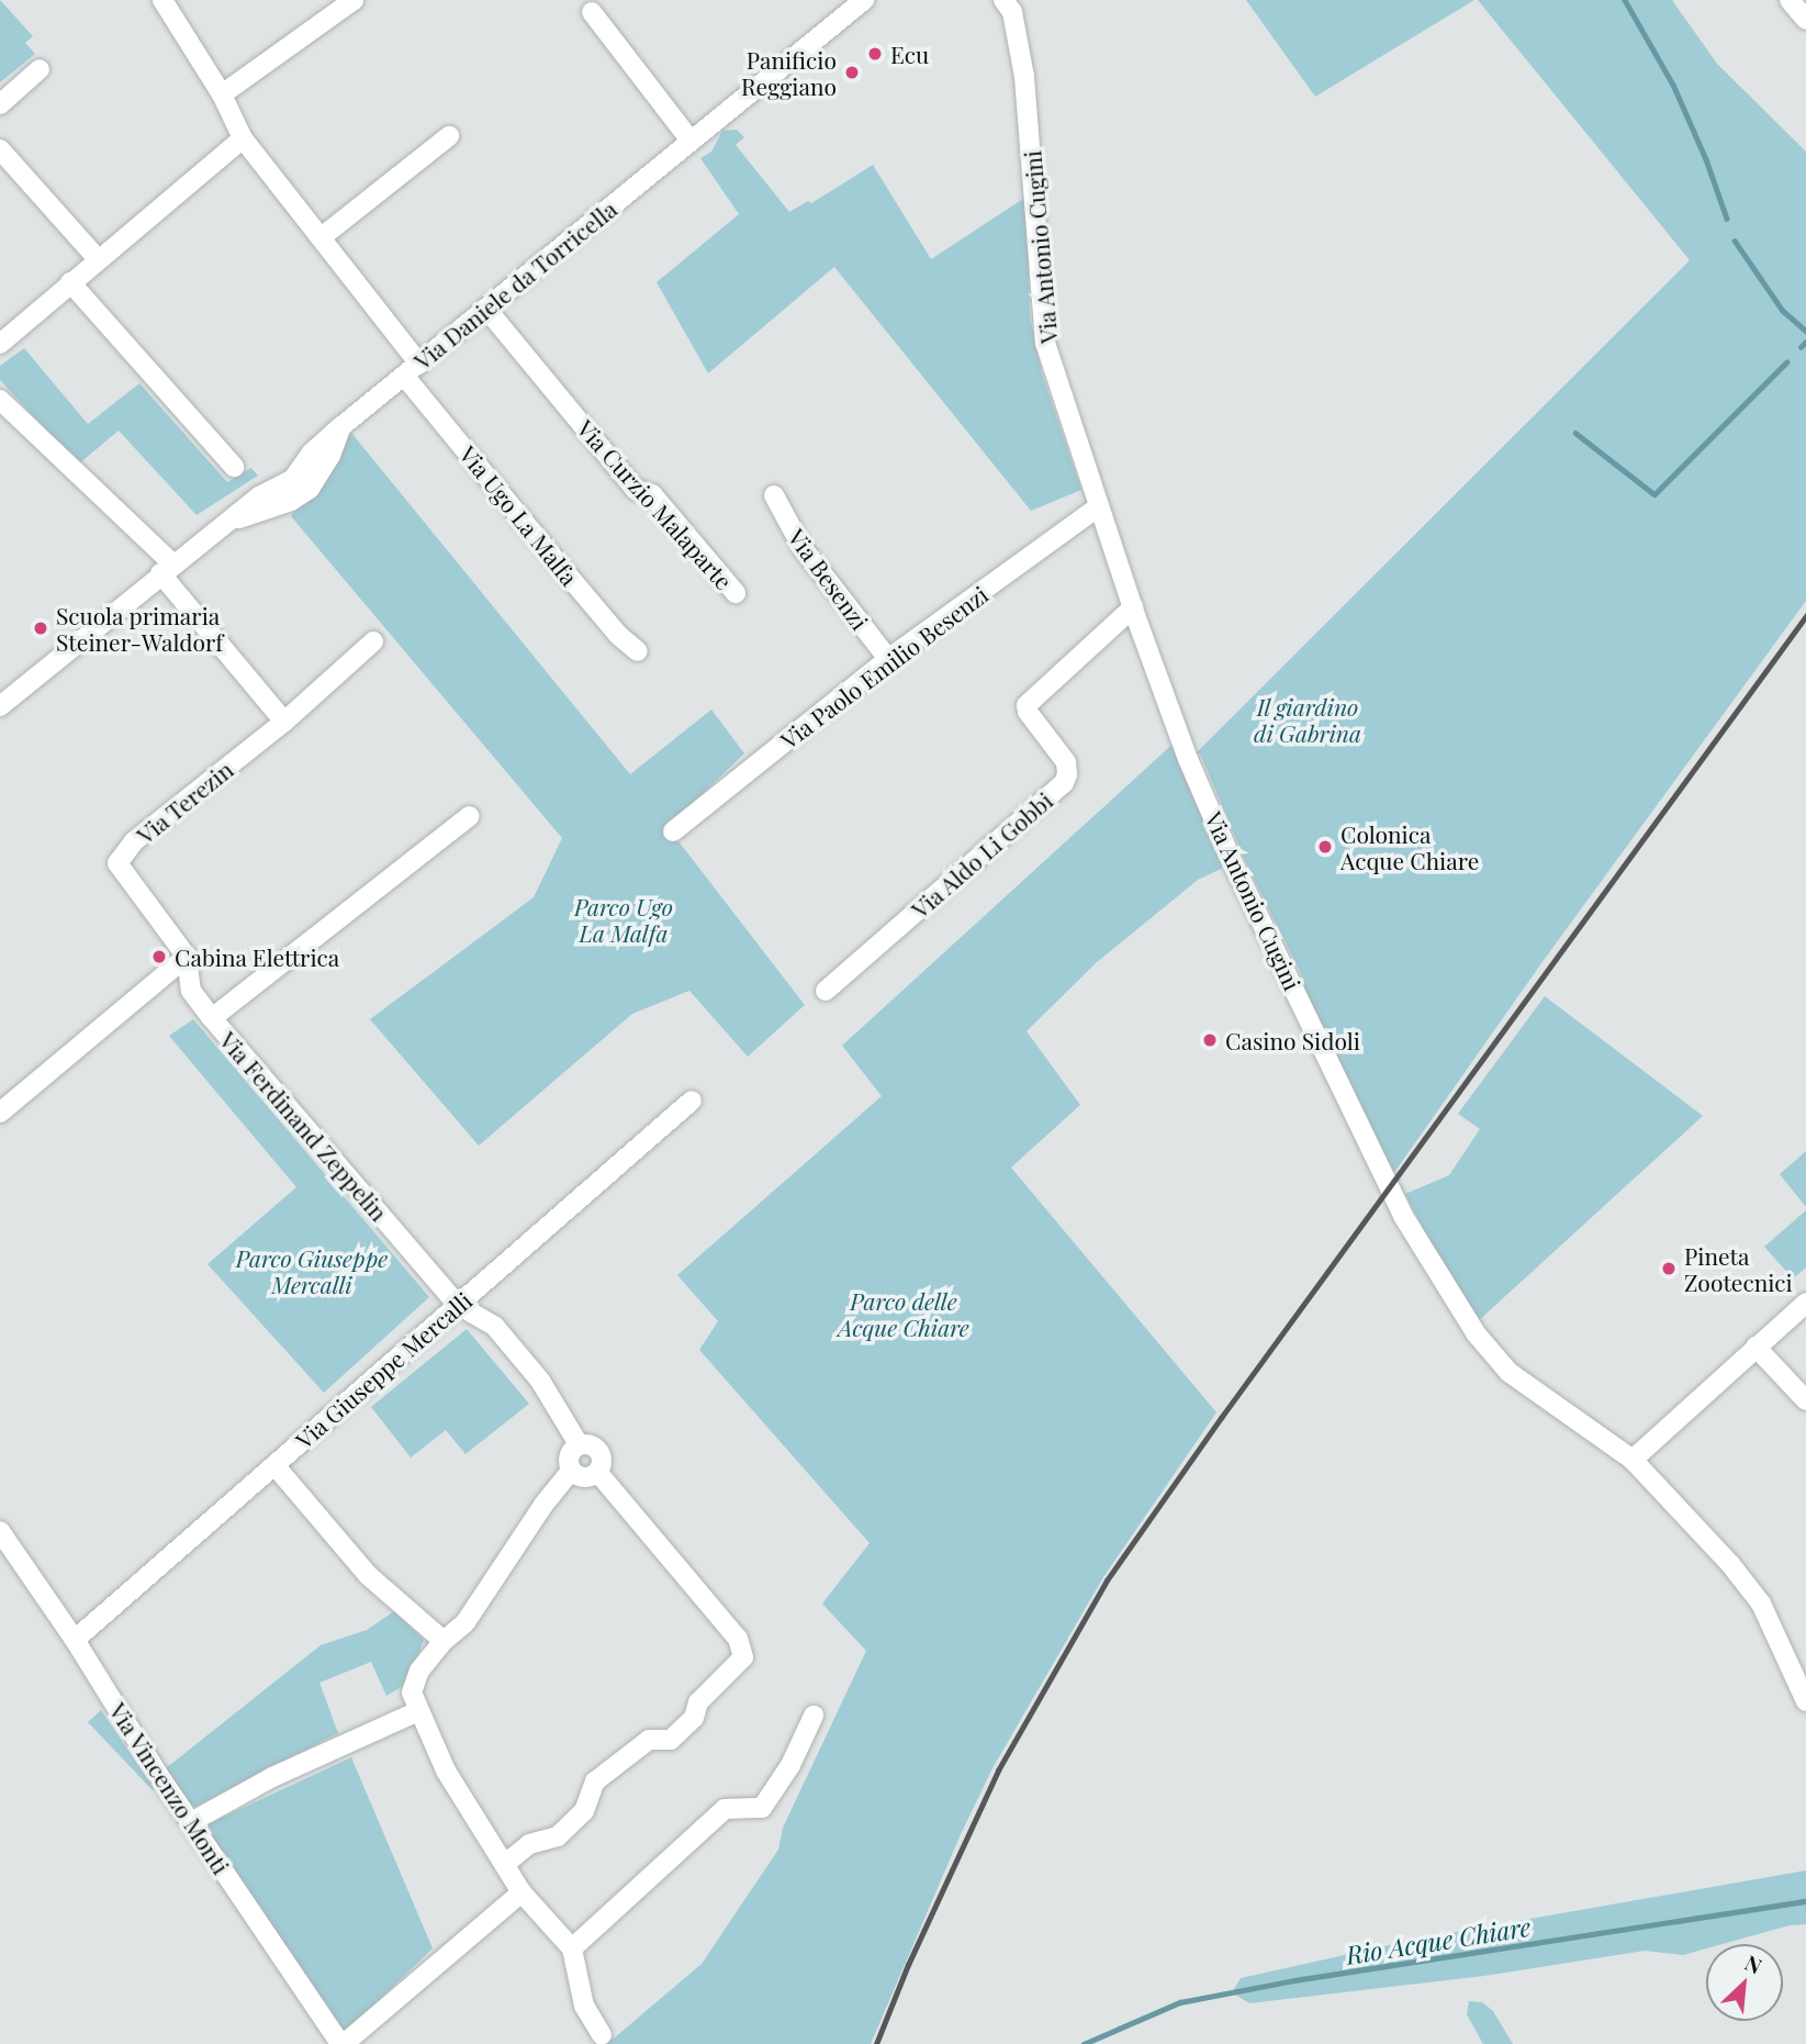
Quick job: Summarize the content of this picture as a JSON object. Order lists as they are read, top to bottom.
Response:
{
  "streets": {
    "street": [
      "Via Antonio Cugini",
      "Via Daniele da Torricella",
      "Via Curzio Malaparte",
      "Via Ugo La Malfa",
      "Via Besenzi",
      "Via Paolo Emilio Besenzi",
      "Via Terezin",
      "Via Aldo Li Gobbi",
      "Via Ferdinand Zeppelin",
      "Via Giuseppe Mercalli",
      "Via Vincenzo Monti"
    ]
  },
  "crossings": [
    ["Via Antonio Cugini", "Via Paolo Emilio Besenzi"],
    ["Via Antonio Cugini", "Via Aldo Li Gobbi"],
    ["Via Daniele da Torricella", "Via Curzio Malaparte"],
    ["Via Daniele da Torricella", "Via Ugo La Malfa"],
    ["Via Besenzi", "Via Paolo Emilio Besenzi"],
    ["Via Terezin", "Via Ferdinand Zeppelin"],
    ["Via Ferdinand Zeppelin", "Via Giuseppe Mercalli"],
    ["Via Giuseppe Mercalli", "Via Vincenzo Monti"]
  ],
  "water": ["Rio Acque Chiare"],
  "parks": [
    "Il giardino di Gabrina",
    "Parco Ugo La Malfa",
    "Parco Giuseppe Mercalli",
    "Parco delle Acque Chiare"
  ],
  "places": [
    "Ecu",
    "Panificio Reggiano",
    "Scuola primaria Steiner-Waldorf",
    "Colonica Acque Chiare",
    "Cabina Elettrica",
    "Casino Sidoli",
    "Pineta Zootecnici"
  ],
  "north": "top right"
}
